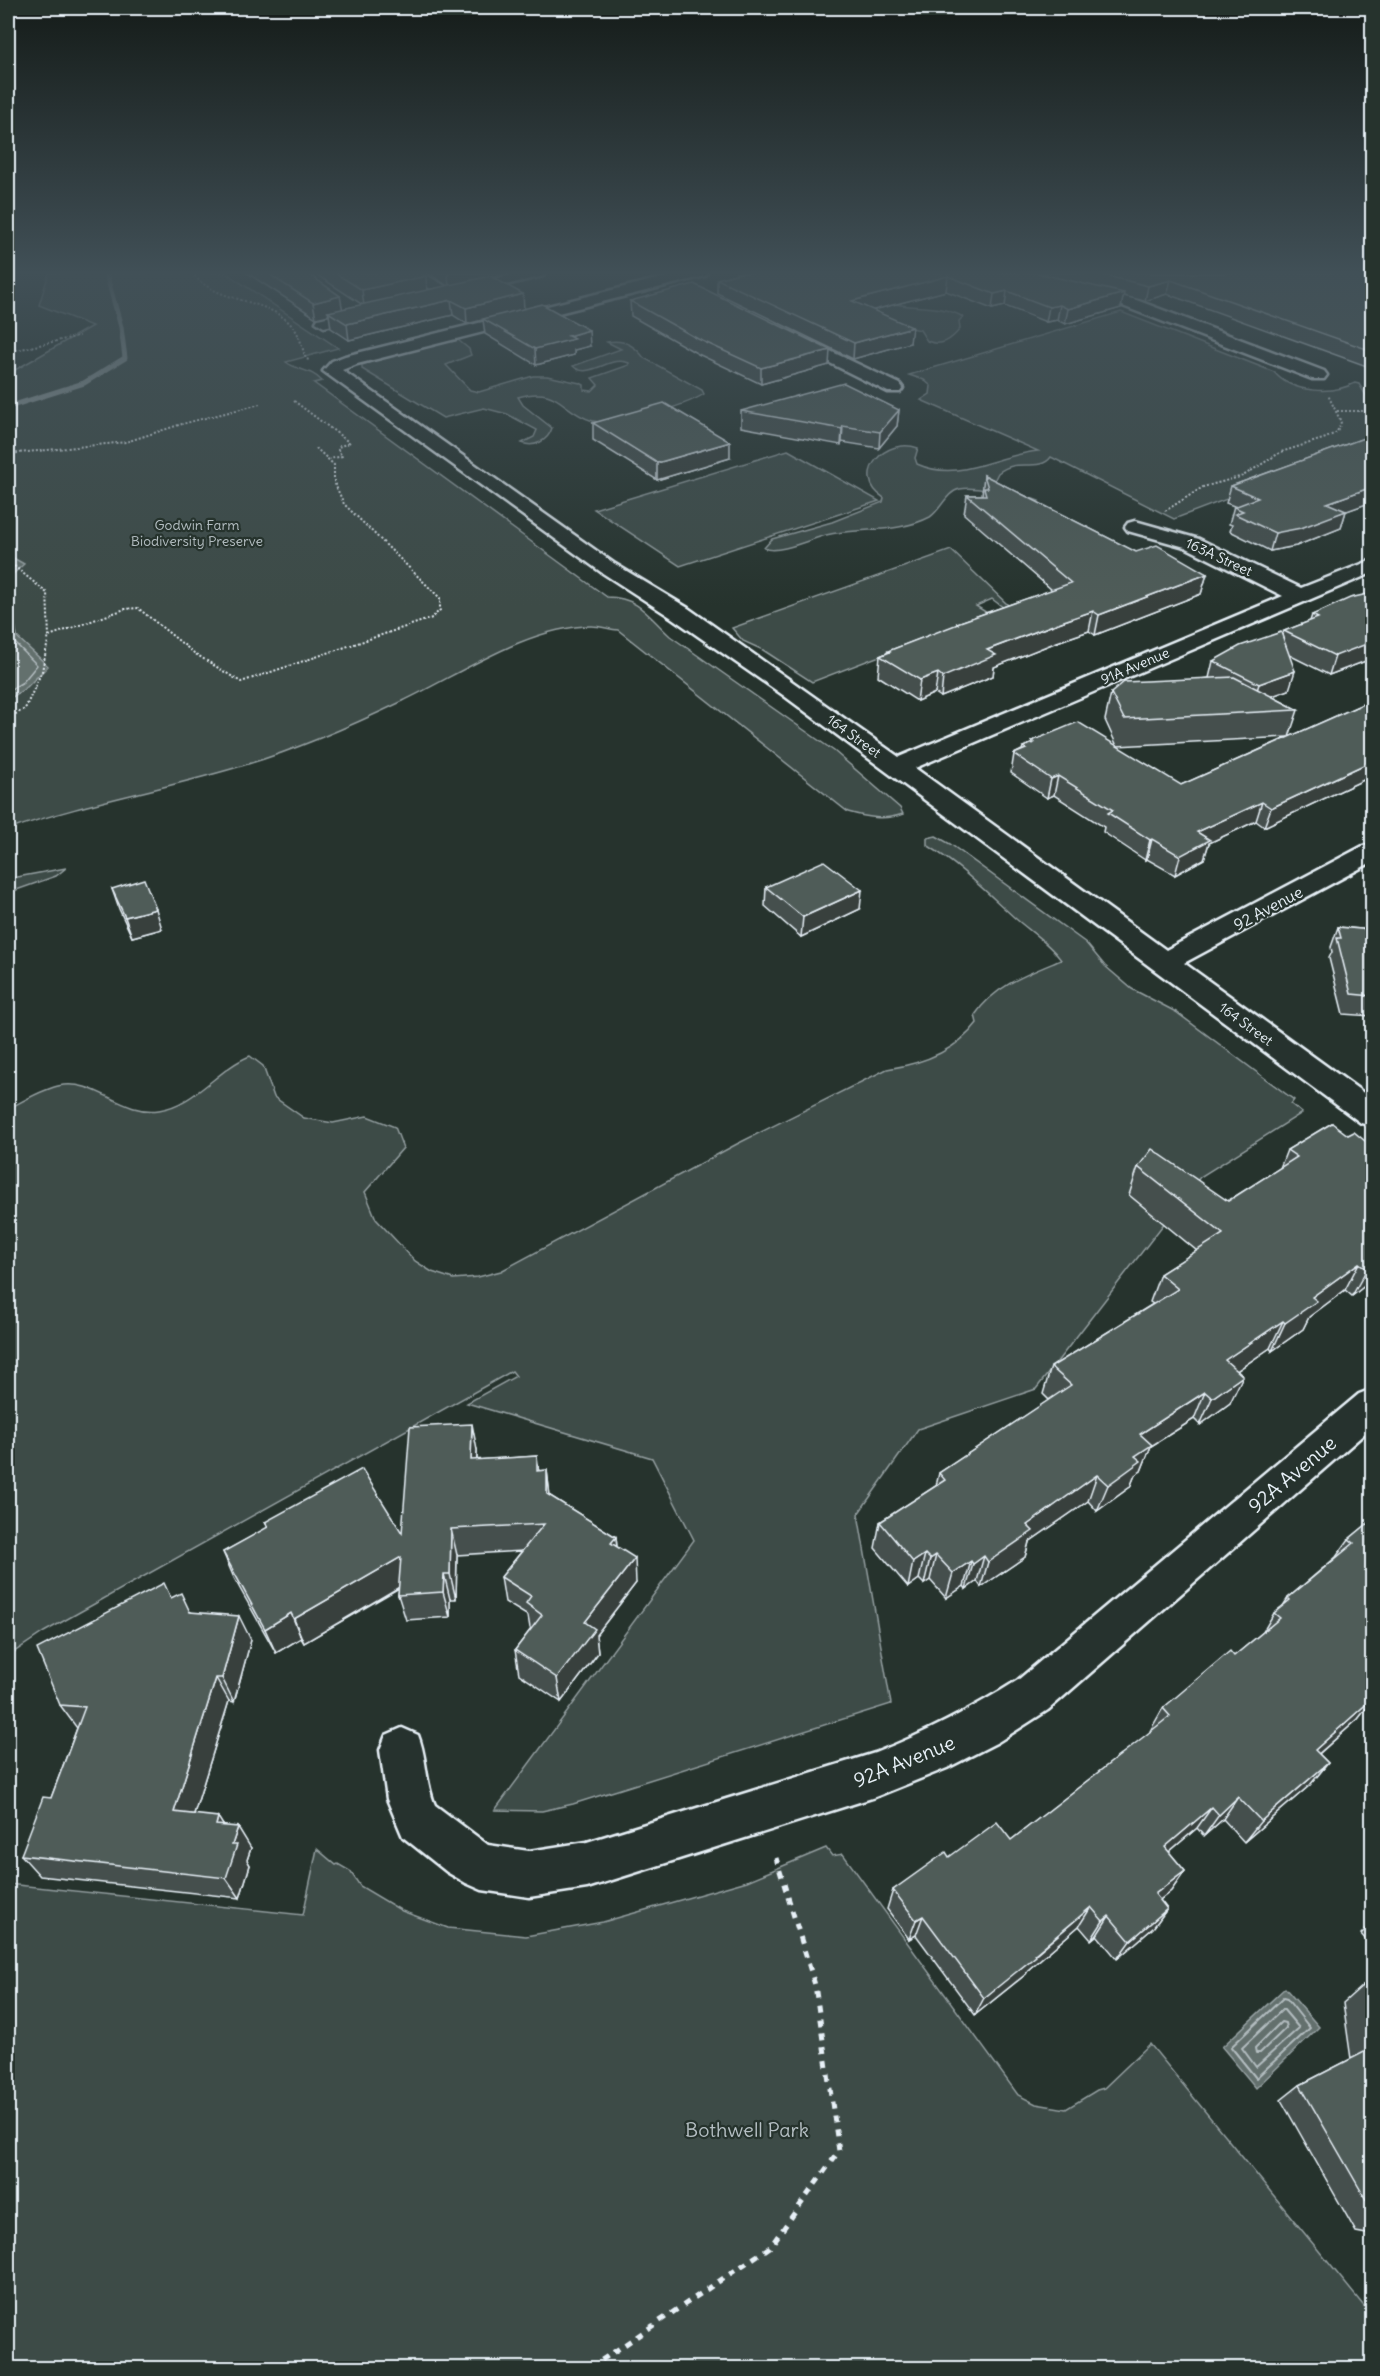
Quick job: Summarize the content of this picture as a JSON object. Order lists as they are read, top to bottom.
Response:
{
  "streets": {
    "street": [
      "163A Street",
      "91A Avenue",
      "164 Street",
      "92 Avenue",
      "92A Avenue"
    ]
  },
  "crossings": [
    ["163A Street", "91A Avenue"],
    ["91A Avenue", "164 Street"],
    ["164 Street", "92 Avenue"]
  ],
  "parks": ["Godwin Farm Biodiversity Preserve", "Bothwell Park"]
}
